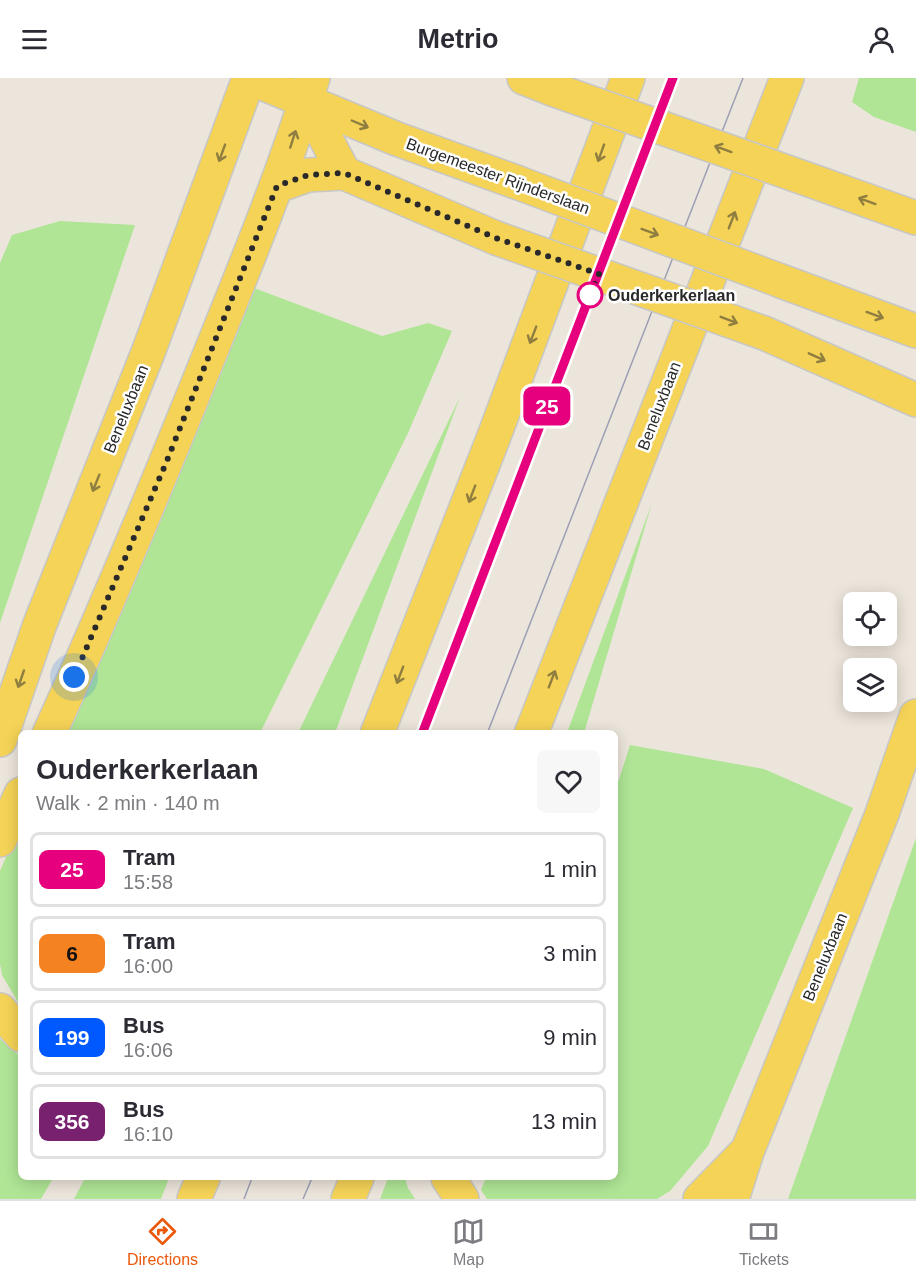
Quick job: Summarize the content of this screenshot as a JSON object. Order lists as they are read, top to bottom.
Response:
{
  "streets": {
    "main road": ["Burgemeester Rijnderslaan", "Beneluxbaan"]
  },
  "crossings": [
    ["Burgemeester Rijnderslaan", "Beneluxbaan"]
  ],
  "places": ["Ouderkerkerlaan"],
  "lines": ["tram line 25"],
  "page": {
    "header": "Metrio",
    "on_map": "25",
    "heading": ["Ouderkerkerlaan", "Walk · 2 min · 140 m"],
    "list": [
      {
        "mark": "25",
        "name": "Tram",
        "note": "15:58",
        "value": "1 min"
      },
      {
        "mark": "6",
        "name": "Tram",
        "note": "16:00",
        "value": "3 min"
      },
      {
        "mark": "199",
        "name": "Bus",
        "note": "16:06",
        "value": "9 min"
      },
      {
        "mark": "356",
        "name": "Bus",
        "note": "16:10",
        "value": "13 min"
      }
    ],
    "tabs": ["Directions", "Map", "Tickets"]
  }
}
